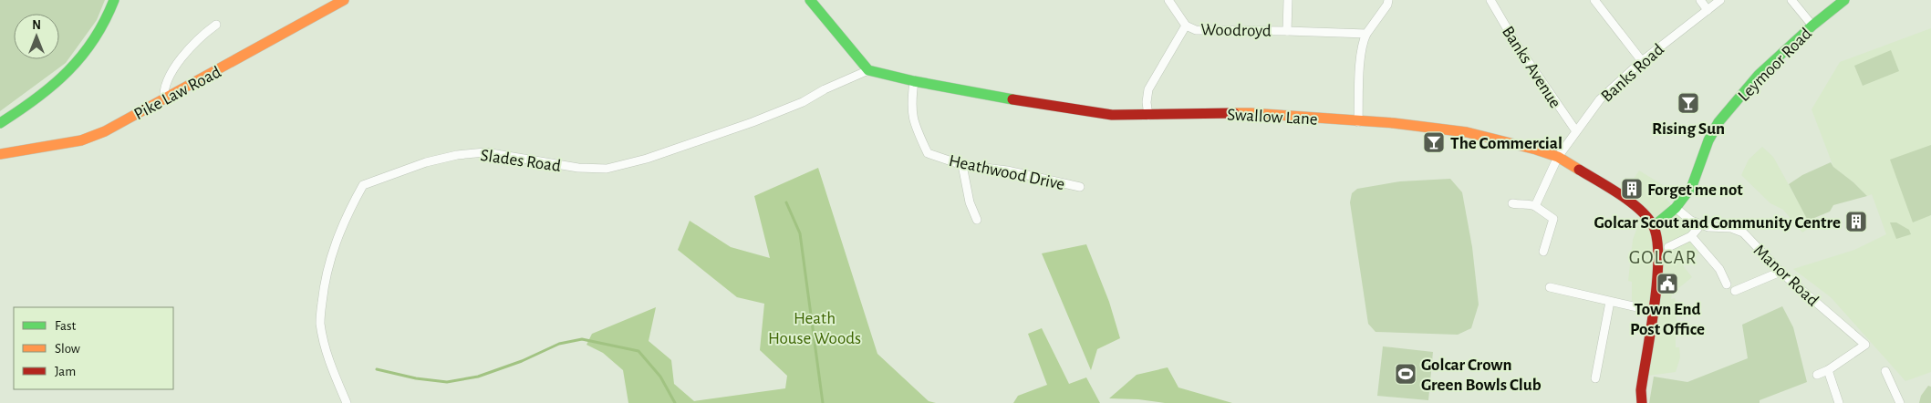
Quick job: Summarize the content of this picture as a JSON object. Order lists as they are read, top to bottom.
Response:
{
  "streets": {
    "street": [
      "Woodroyd",
      "Leymoor Road",
      "Banks Avenue",
      "Banks Road",
      "Pike Law Road",
      "Swallow Lane",
      "Slades Road",
      "Heathwood Drive",
      "Manor Road"
    ]
  },
  "crossings": [
    ["Woodroyd", "Swallow Lane"],
    ["Leymoor Road", "Swallow Lane"],
    ["Leymoor Road", "Manor Road"],
    ["Banks Avenue", "Banks Road"],
    ["Banks Road", "Swallow Lane"],
    ["Swallow Lane", "Slades Road"],
    ["Swallow Lane", "Heathwood Drive"]
  ],
  "districts": ["GOLCAR"],
  "parks": ["Heath House Woods"],
  "places": {
    "bar": ["Rising Sun", "The Commercial"],
    "building": ["Forget me not", "Golcar Scout and Community Centre"],
    "public building": ["Town End Post Office"],
    "sports": ["Golcar Crown Green Bowls Club"]
  },
  "legend": ["Fast", "Slow", "Jam"],
  "north": "top"
}
